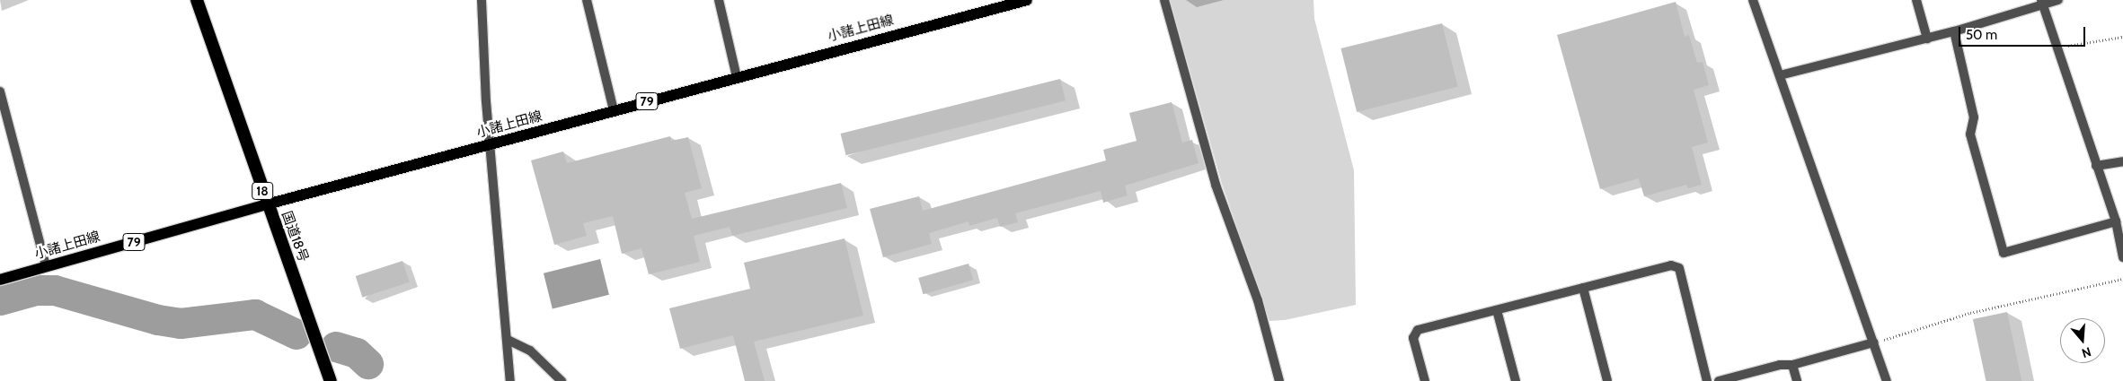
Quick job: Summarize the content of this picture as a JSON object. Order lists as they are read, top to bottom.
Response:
{
  "streets": {
    "highway": ["18", "国道18号"],
    "main road": ["小諸上田線", "79"]
  },
  "crossings": [
    ["小諸上田線", "国道18号"]
  ],
  "scale_bar": "50 m",
  "north": "bottom"
}
